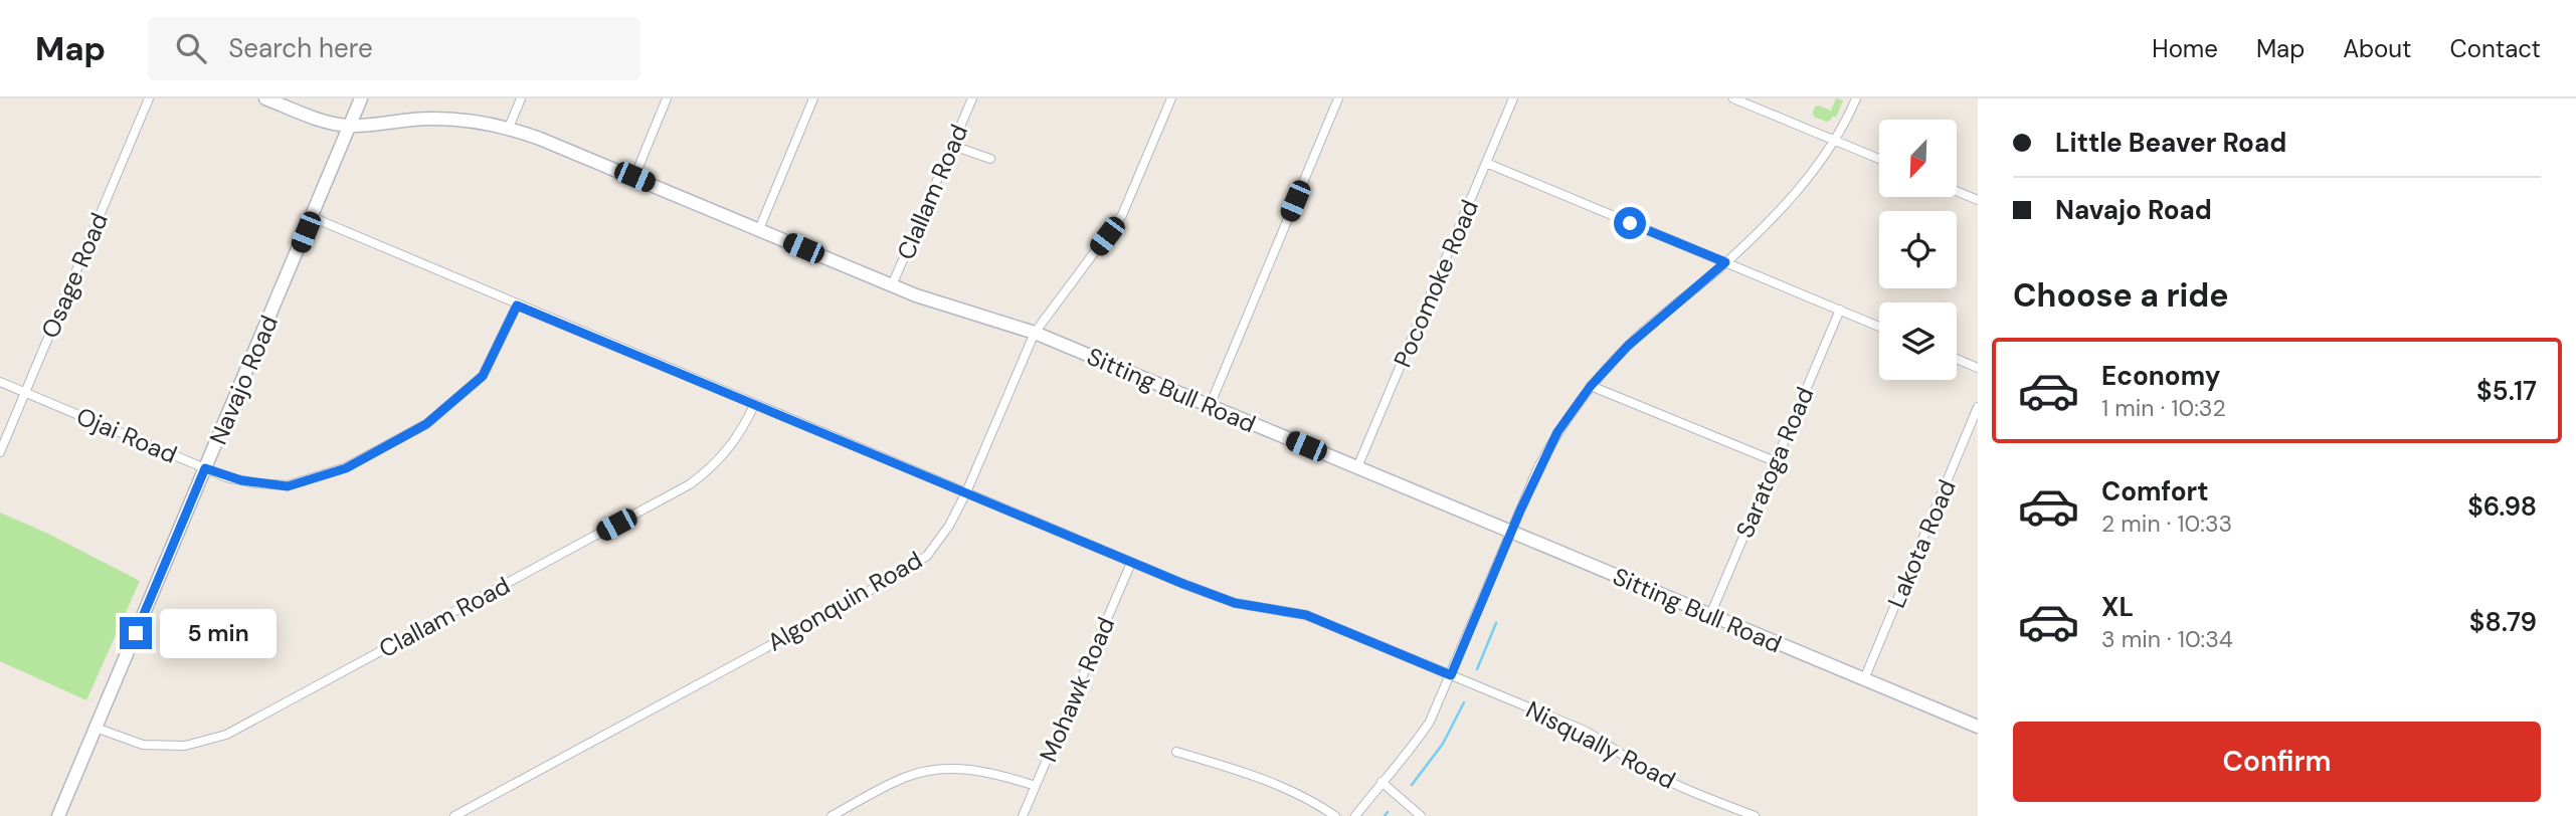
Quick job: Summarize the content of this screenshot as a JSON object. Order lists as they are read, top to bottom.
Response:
{
  "streets": {
    "street": [
      "Clallam Road",
      "Osage Road",
      "Pocomoke Road",
      "Navajo Road",
      "Sitting Bull Road",
      "Ojai Road",
      "Saratoga Road",
      "Lakota Road",
      "Algonquin Road",
      "Mohawk Road",
      "Nisqually Road"
    ]
  },
  "crossings": [
    ["Clallam Road", "Navajo Road"],
    ["Clallam Road", "Sitting Bull Road"],
    ["Clallam Road", "Nisqually Road"],
    ["Osage Road", "Ojai Road"],
    ["Pocomoke Road", "Sitting Bull Road"],
    ["Navajo Road", "Sitting Bull Road"],
    ["Navajo Road", "Ojai Road"],
    ["Navajo Road", "Nisqually Road"],
    ["Sitting Bull Road", "Saratoga Road"],
    ["Sitting Bull Road", "Lakota Road"],
    ["Sitting Bull Road", "Algonquin Road"],
    ["Ojai Road", "Nisqually Road"],
    ["Algonquin Road", "Nisqually Road"],
    ["Mohawk Road", "Nisqually Road"]
  ],
  "north": "bottom left",
  "page": {
    "header": "Map",
    "search": "Search here",
    "nav": [
      "Home",
      "Map",
      "About",
      "Contact"
    ],
    "banner": ["Little Beaver Road", "Navajo Road"],
    "heading": "Choose a ride",
    "list": [
      {
        "name": "Economy",
        "note": "1 min · 10:32",
        "value": "$5.17"
      },
      {
        "name": "Comfort",
        "note": "2 min · 10:33",
        "value": "$6.98"
      },
      {
        "name": "XL",
        "note": "3 min · 10:34",
        "value": "$8.79"
      }
    ],
    "bubble": "5 min",
    "buttons": "Confirm"
  }
}
